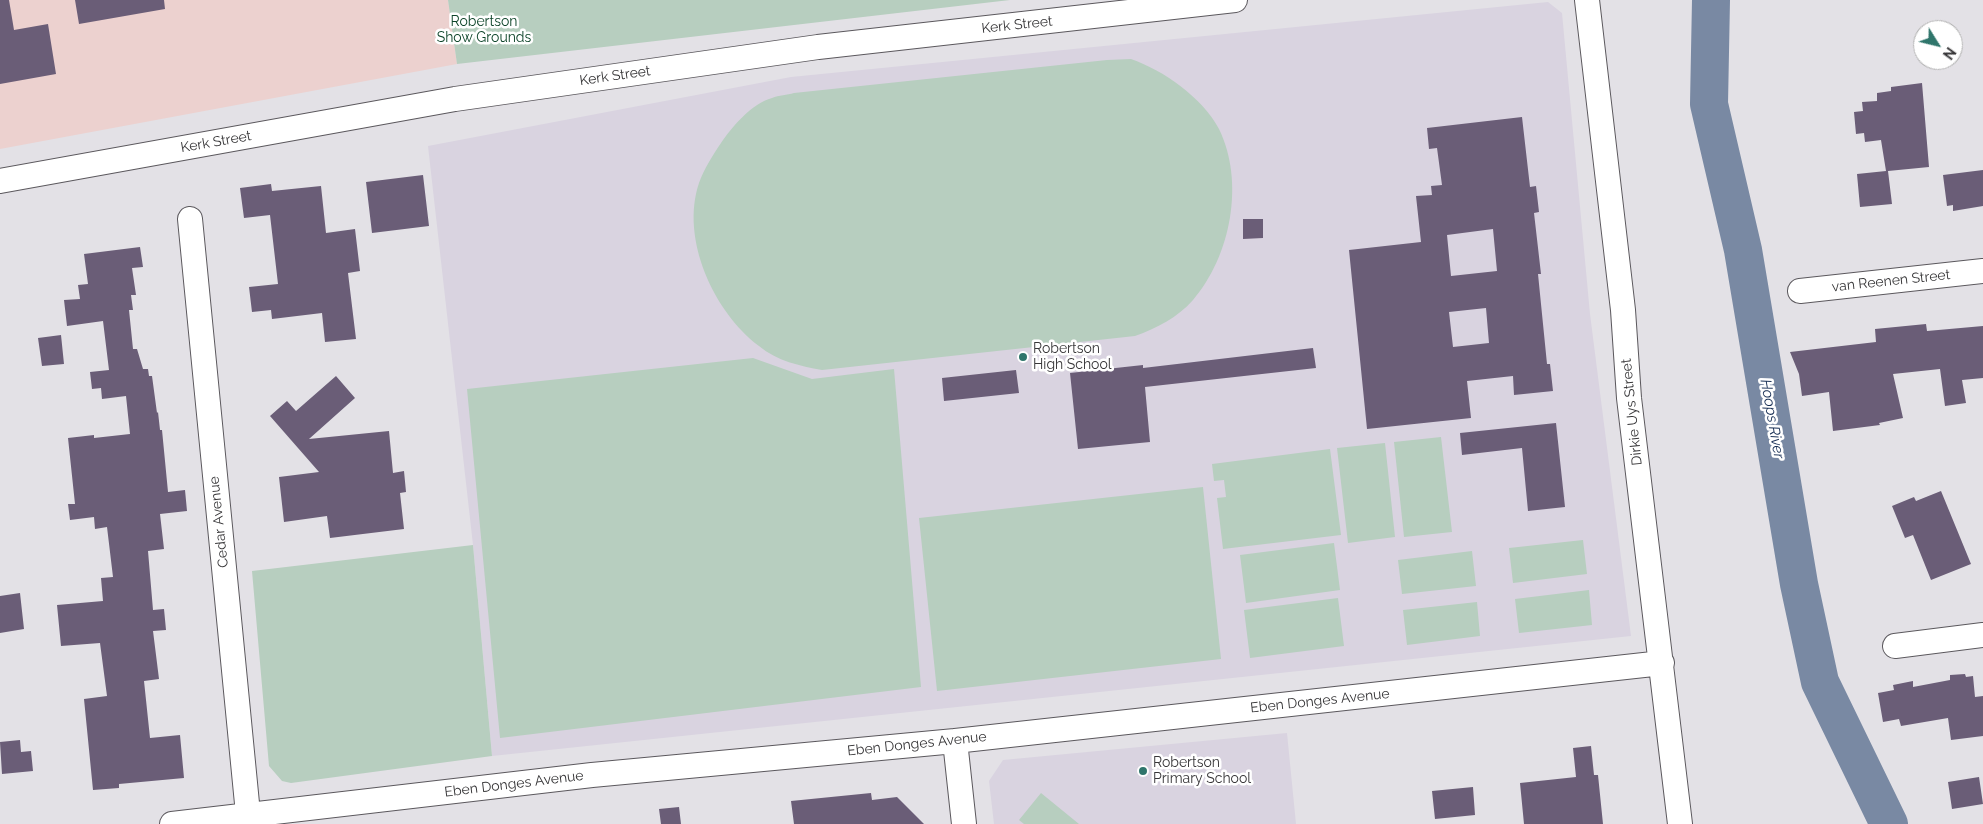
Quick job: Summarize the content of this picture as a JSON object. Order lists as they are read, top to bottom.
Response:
{
  "streets": {
    "street": [
      "Kerk Street",
      "van Reenen Street",
      "Dirkie Uys Street",
      "Cedar Avenue",
      "Eben Donges Avenue"
    ]
  },
  "crossings": [
    ["Dirkie Uys Street", "Eben Donges Avenue"],
    ["Cedar Avenue", "Eben Donges Avenue"]
  ],
  "water": ["Hoops River"],
  "parks": ["Robertson Show Grounds"],
  "places": ["Robertson High School", "Robertson Primary School"],
  "north": "bottom right"
}
